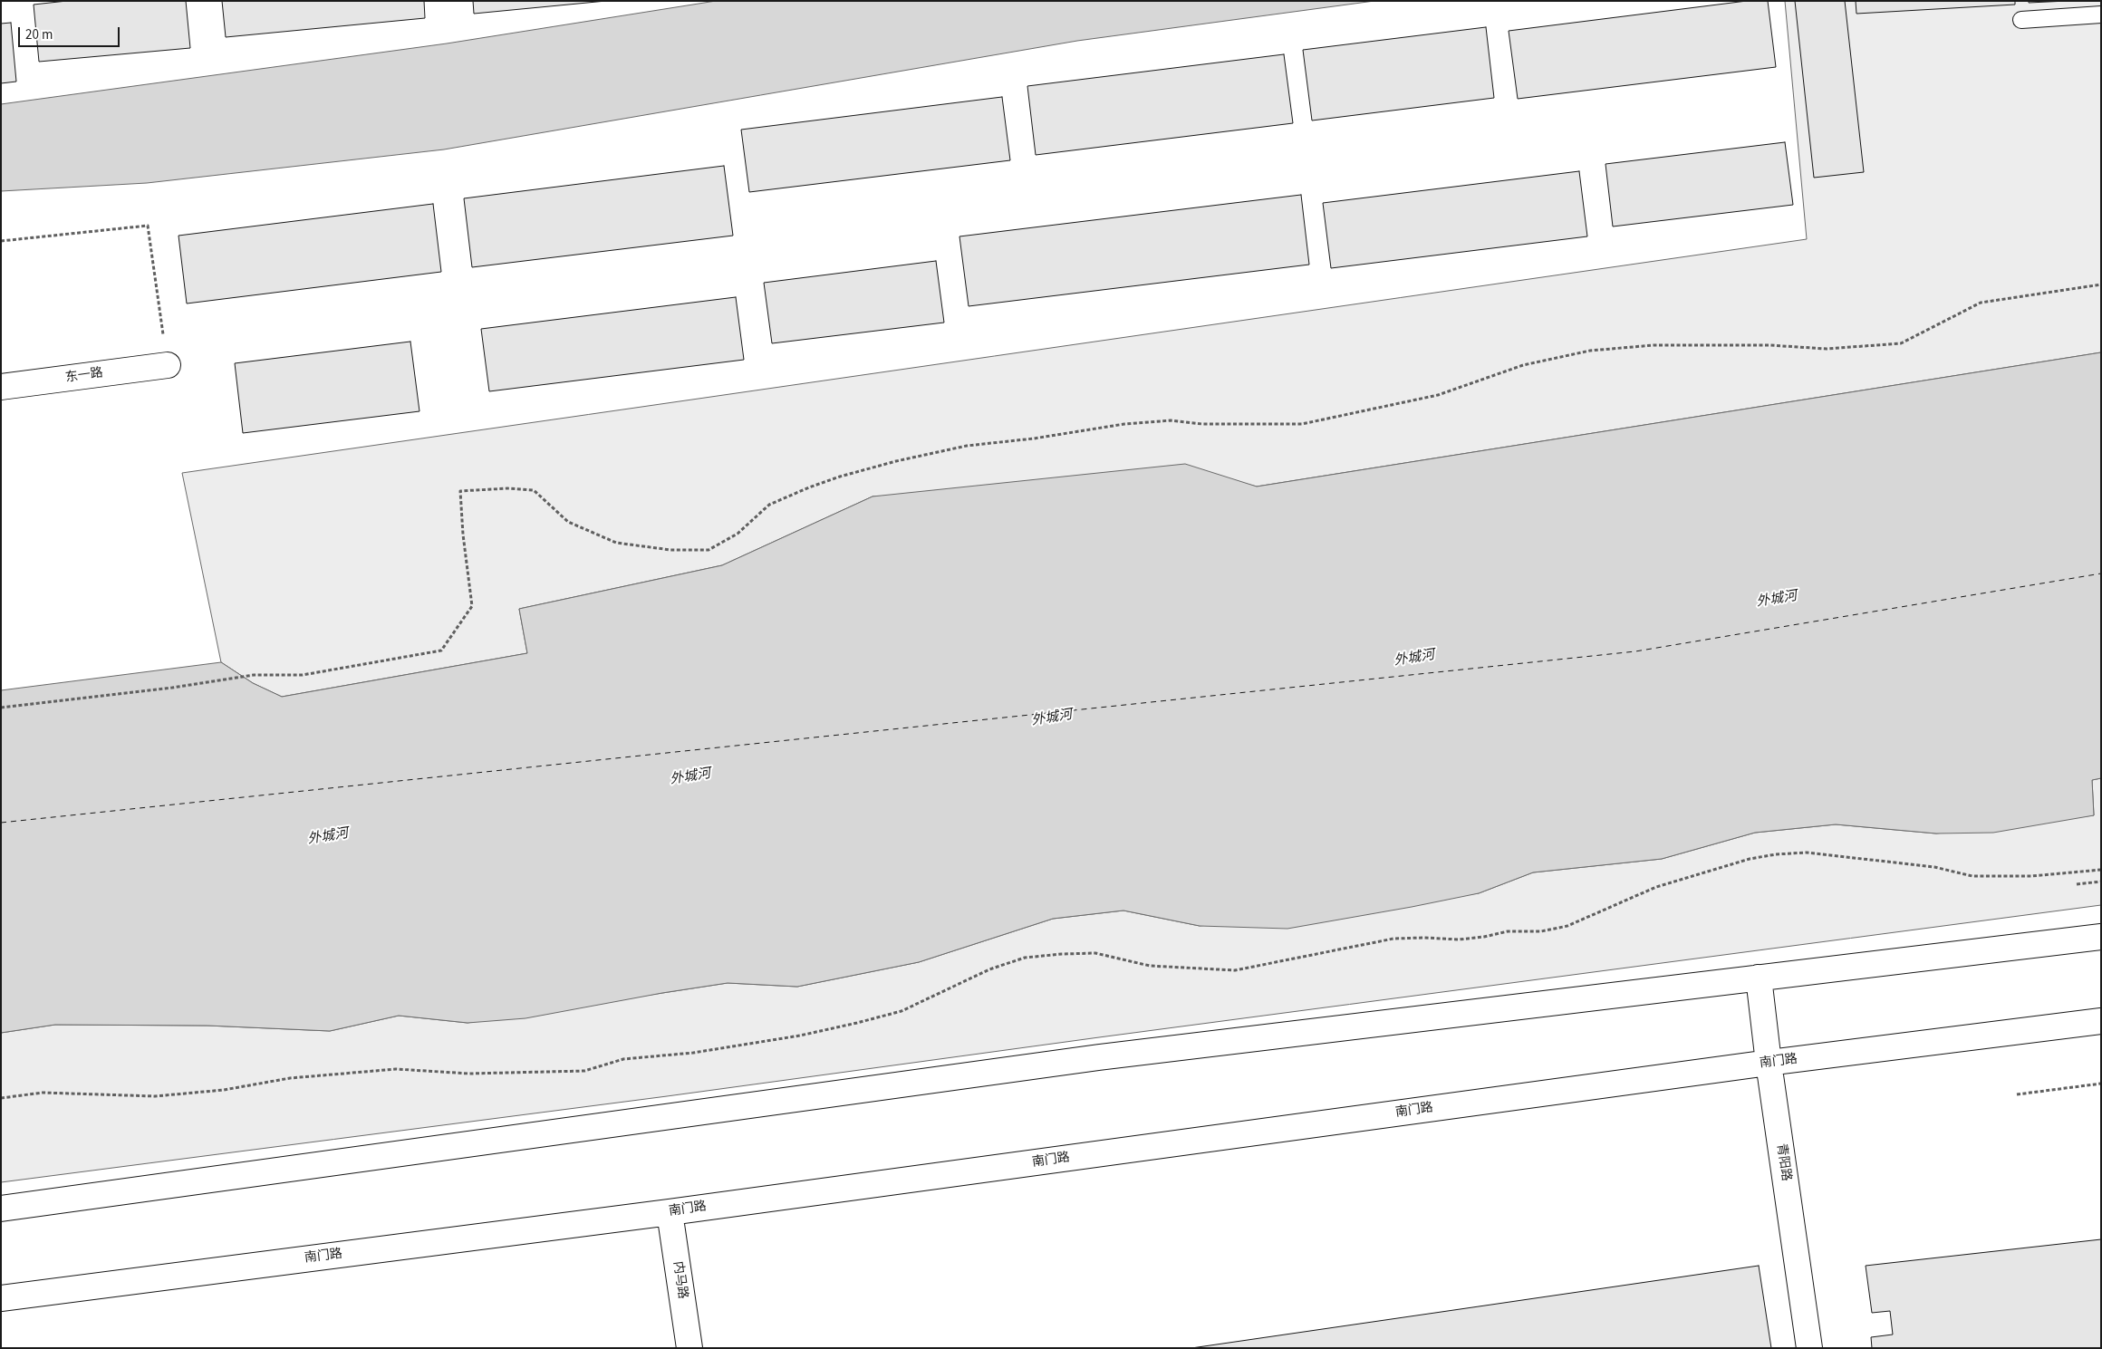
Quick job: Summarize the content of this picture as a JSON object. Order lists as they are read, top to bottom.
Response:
{
  "streets": {
    "main road": [
      "东一路",
      "南门路",
      "青阳路",
      "内马路"
    ]
  },
  "crossings": [
    ["南门路", "青阳路"],
    ["南门路", "内马路"]
  ],
  "water": ["外城河"],
  "scale_bar": "20 m"
}
